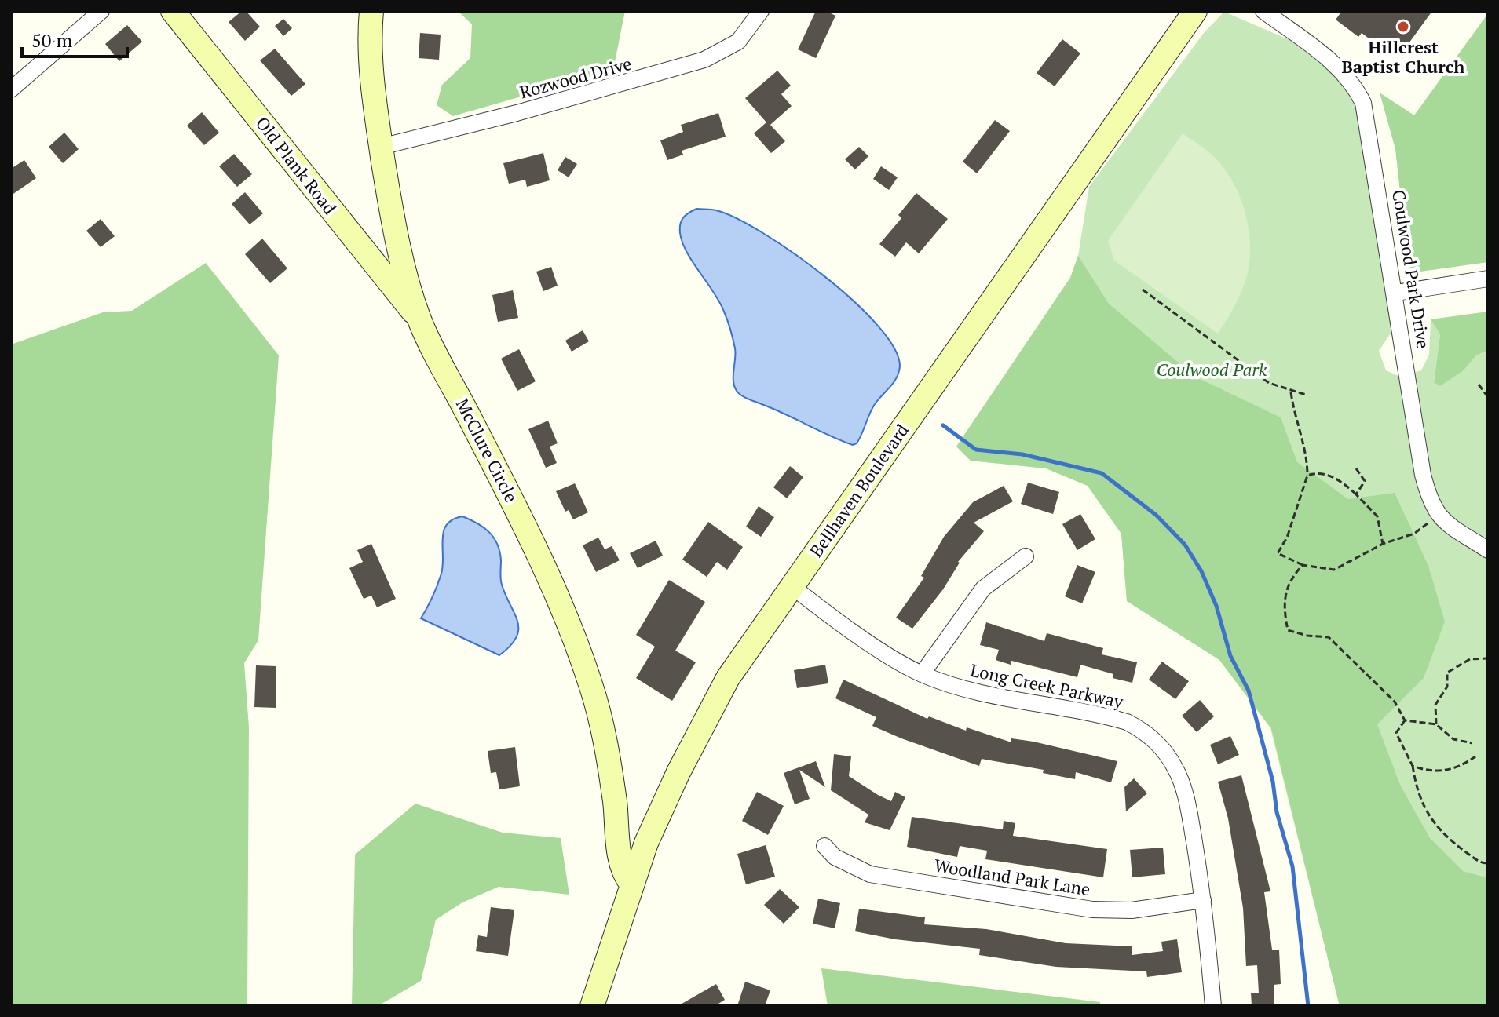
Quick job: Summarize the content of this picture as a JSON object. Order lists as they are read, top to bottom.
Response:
{
  "streets": {
    "street": [
      "Rozwood Drive",
      "Old Plank Road",
      "Coulwood Park Drive",
      "McClure Circle",
      "Bellhaven Boulevard",
      "Long Creek Parkway",
      "Woodland Park Lane"
    ]
  },
  "crossings": [
    ["Rozwood Drive", "McClure Circle"],
    ["Old Plank Road", "McClure Circle"],
    ["McClure Circle", "Bellhaven Boulevard"],
    ["Bellhaven Boulevard", "Long Creek Parkway"],
    ["Long Creek Parkway", "Woodland Park Lane"]
  ],
  "parks": ["Coulwood Park"],
  "places": ["Hillcrest Baptist Church"],
  "scale_bar": "50 m"
}
